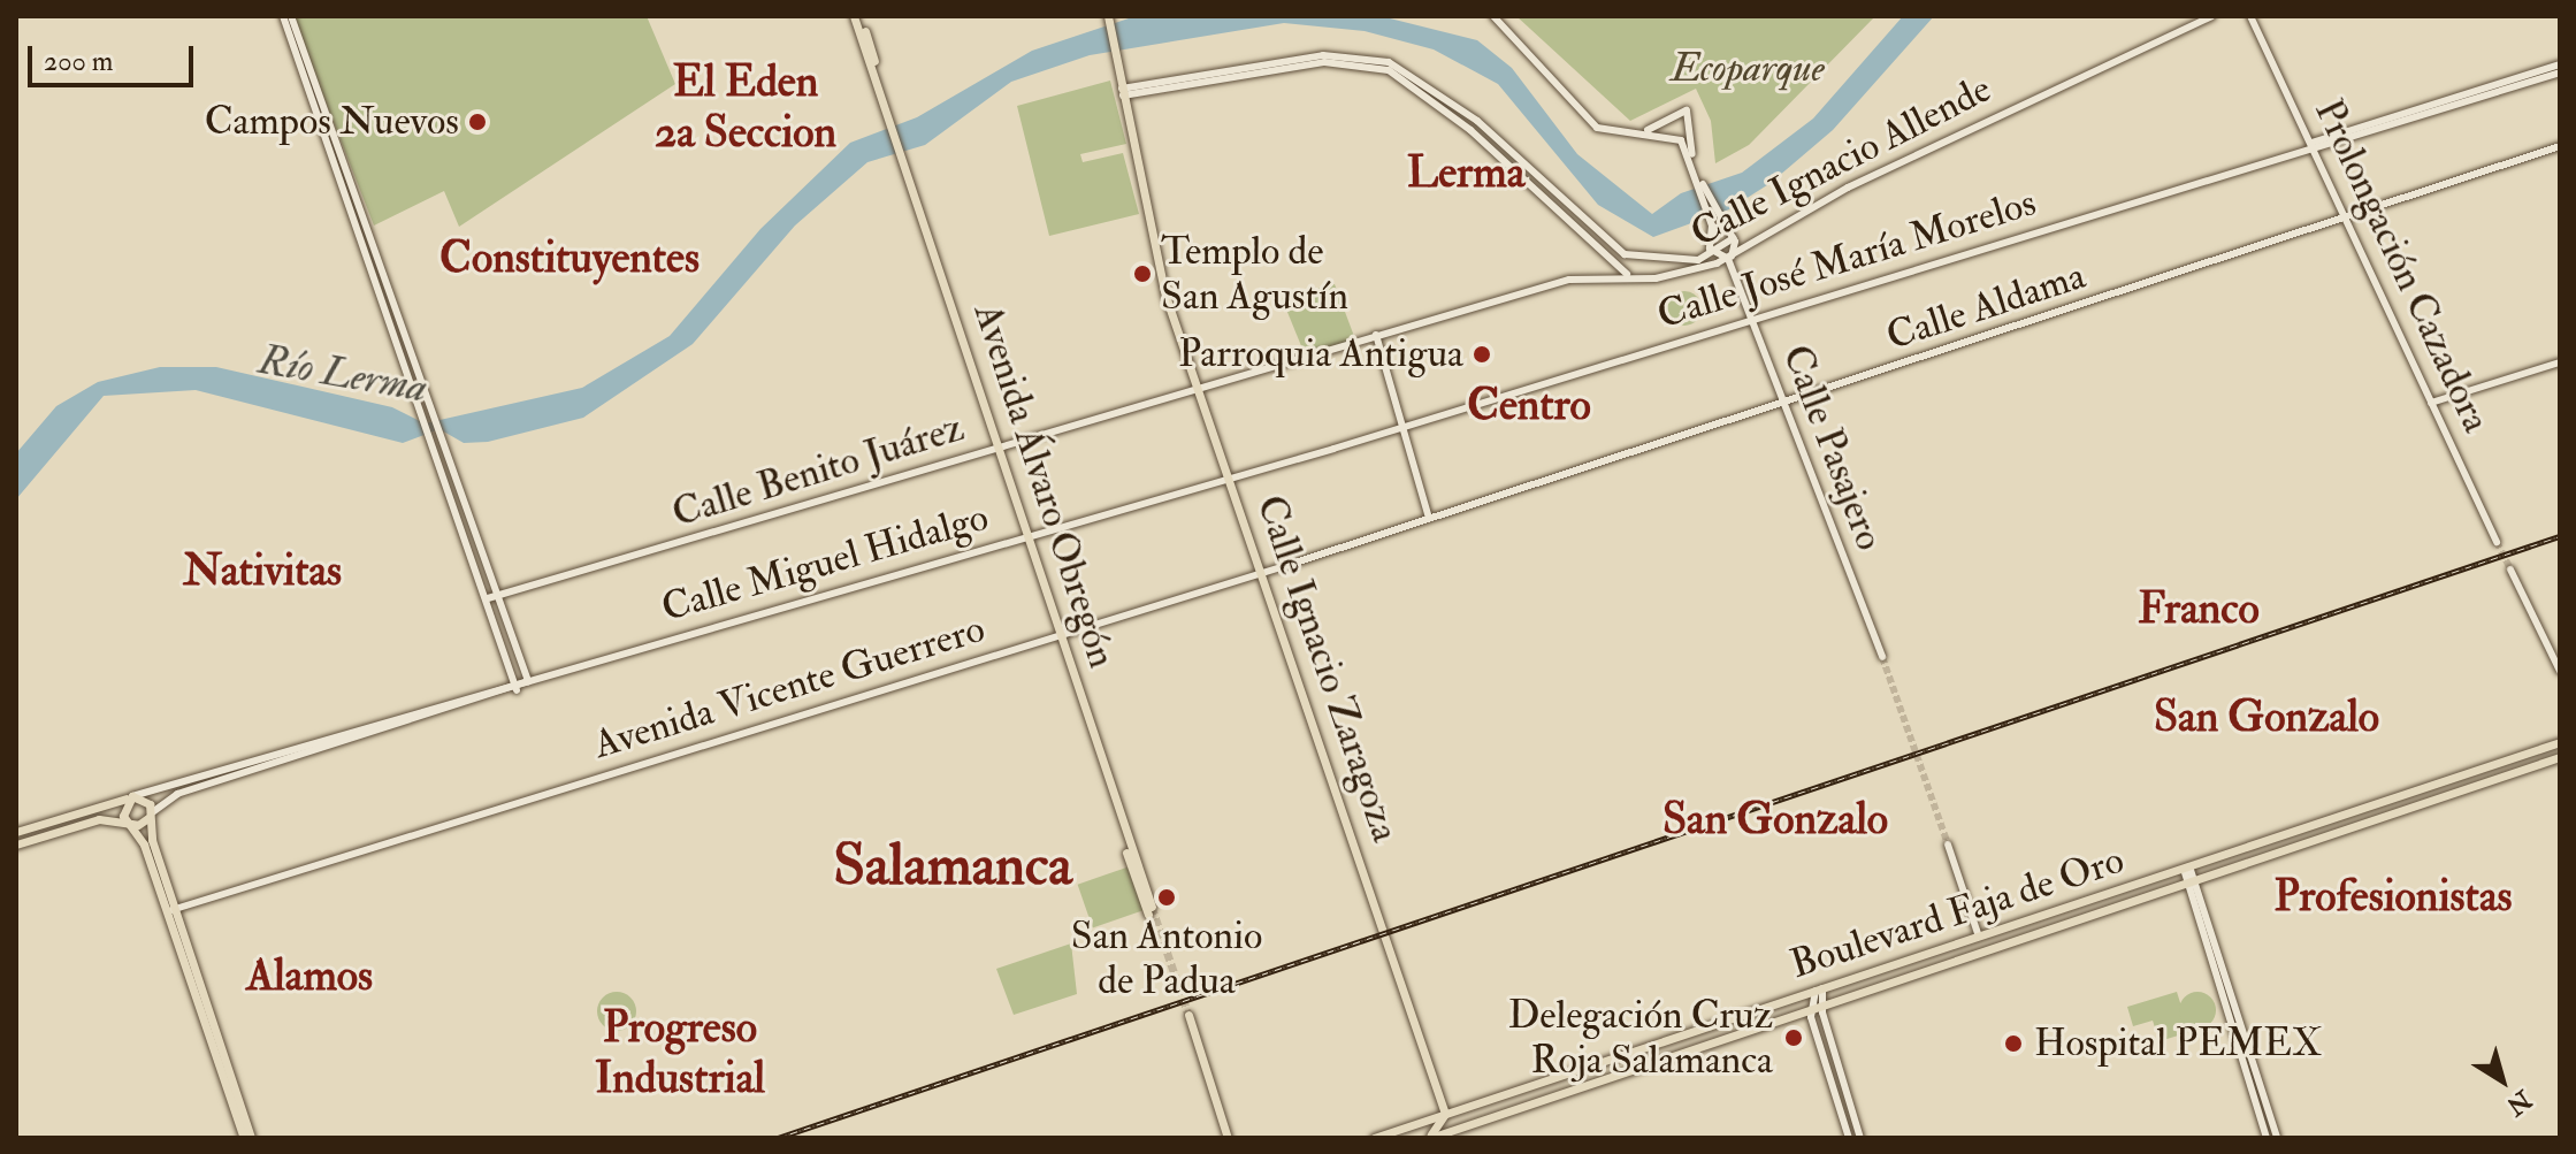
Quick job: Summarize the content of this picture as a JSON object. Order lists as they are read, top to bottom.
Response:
{
  "streets": {
    "main road": ["Avenida Álvaro Obregón", "Calle Ignacio Zaragoza", "Boulevard Faja de Oro"],
    "street": [
      "Calle Ignacio Allende",
      "Calle José María Morelos",
      "Prolongación Cazadora",
      "Calle Aldama",
      "Calle Pasajero",
      "Calle Benito Juárez",
      "Calle Miguel Hidalgo",
      "Avenida Vicente Guerrero"
    ]
  },
  "crossings": [
    ["Calle Ignacio Allende", "Calle Pasajero"],
    ["Calle Ignacio Allende", "Calle Benito Juárez"],
    ["Calle José María Morelos", "Prolongación Cazadora"],
    ["Calle José María Morelos", "Calle Pasajero"],
    ["Calle José María Morelos", "Calle Miguel Hidalgo"],
    ["Prolongación Cazadora", "Calle Aldama"],
    ["Calle Aldama", "Calle Pasajero"],
    ["Calle Aldama", "Avenida Vicente Guerrero"],
    ["Calle Benito Juárez", "Avenida Álvaro Obregón"],
    ["Calle Benito Juárez", "Calle Ignacio Zaragoza"],
    ["Avenida Álvaro Obregón", "Calle Miguel Hidalgo"],
    ["Avenida Álvaro Obregón", "Avenida Vicente Guerrero"],
    ["Calle Miguel Hidalgo", "Calle Ignacio Zaragoza"],
    ["Calle Ignacio Zaragoza", "Avenida Vicente Guerrero"],
    ["Calle Ignacio Zaragoza", "Boulevard Faja de Oro"]
  ],
  "districts": [
    "El Eden 2a Seccion",
    "Lerma",
    "Constituyentes",
    "Centro",
    "Nativitas",
    "Franco",
    "San Gonzalo",
    "San Gonzalo",
    "Salamanca",
    "Profesionistas",
    "Alamos",
    "Progreso Industrial"
  ],
  "water": ["Río Lerma"],
  "parks": ["Ecoparque"],
  "places": [
    "Campos Nuevos",
    "Templo de San Agustín",
    "Parroquia Antigua",
    "San Antonio de Padua",
    "Delegación Cruz Roja Salamanca",
    "Hospital PEMEX"
  ],
  "scale_bar": "200 m",
  "north": "bottom right"
}
